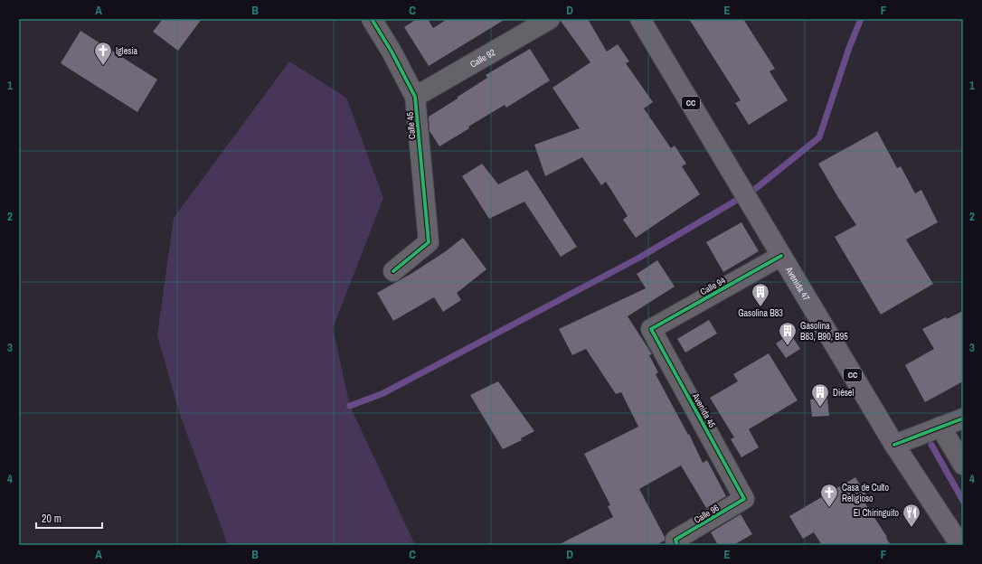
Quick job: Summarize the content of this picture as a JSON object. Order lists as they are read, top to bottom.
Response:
{
  "streets": {
    "main road": ["CC", "Avenida 47"],
    "street": [
      "Calle 92",
      "Calle 45",
      "Calle 94",
      "Avenida 45",
      "Calle 96"
    ]
  },
  "crossings": [
    ["Calle 92", "Calle 45"],
    ["Avenida 47", "Calle 94"],
    ["Calle 94", "Avenida 45"],
    ["Avenida 45", "Calle 96"]
  ],
  "places": {
    "church": ["Iglesia", "Casa de Culto Religioso"],
    "building": ["Gasolina B83", "Gasolina B83, B90, B95", "Diésel"],
    "restaurant": ["El Chiringuito"]
  },
  "scale_bar": "20 m",
  "grid": {
    "columns": [
      "A",
      "B",
      "C",
      "D",
      "E",
      "F"
    ],
    "rows": [
      "1",
      "2",
      "3",
      "4"
    ]
  }
}
